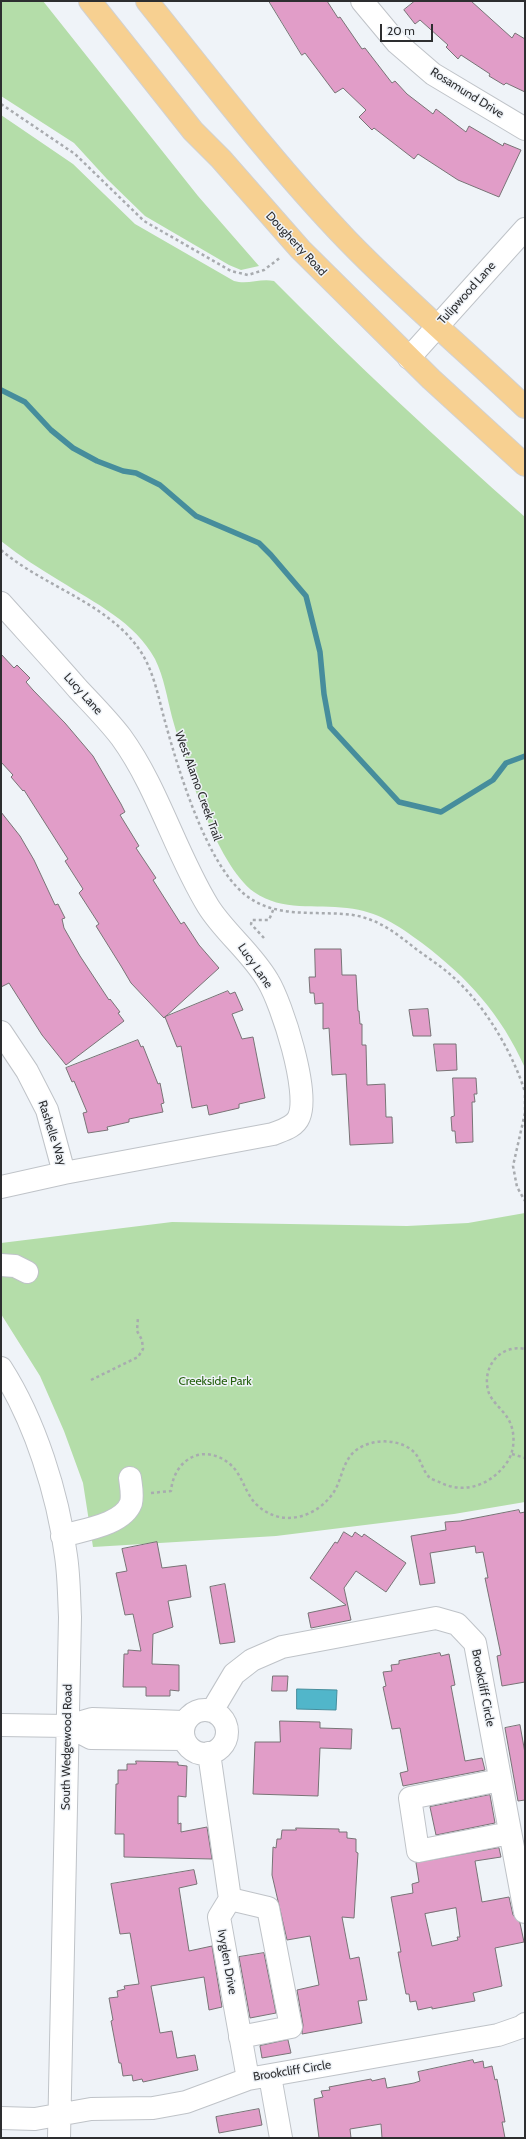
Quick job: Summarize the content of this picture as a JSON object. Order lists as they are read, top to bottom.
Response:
{
  "streets": {
    "main road": ["Dougherty Road"],
    "street": [
      "Rosamund Drive",
      "Tulipwood Lane",
      "Lucy Lane",
      "Rashelle Way",
      "Brookcliff Circle",
      "South Wedgewood Road",
      "Ivyglen Drive"
    ],
    "path": ["West Alamo Creek Trail"]
  },
  "crossings": [
    ["Dougherty Road", "Tulipwood Lane"],
    ["Lucy Lane", "Rashelle Way"],
    ["Brookcliff Circle", "South Wedgewood Road"],
    ["Brookcliff Circle", "Ivyglen Drive"]
  ],
  "parks": ["Creekside Park"],
  "scale_bar": "20 m"
}
